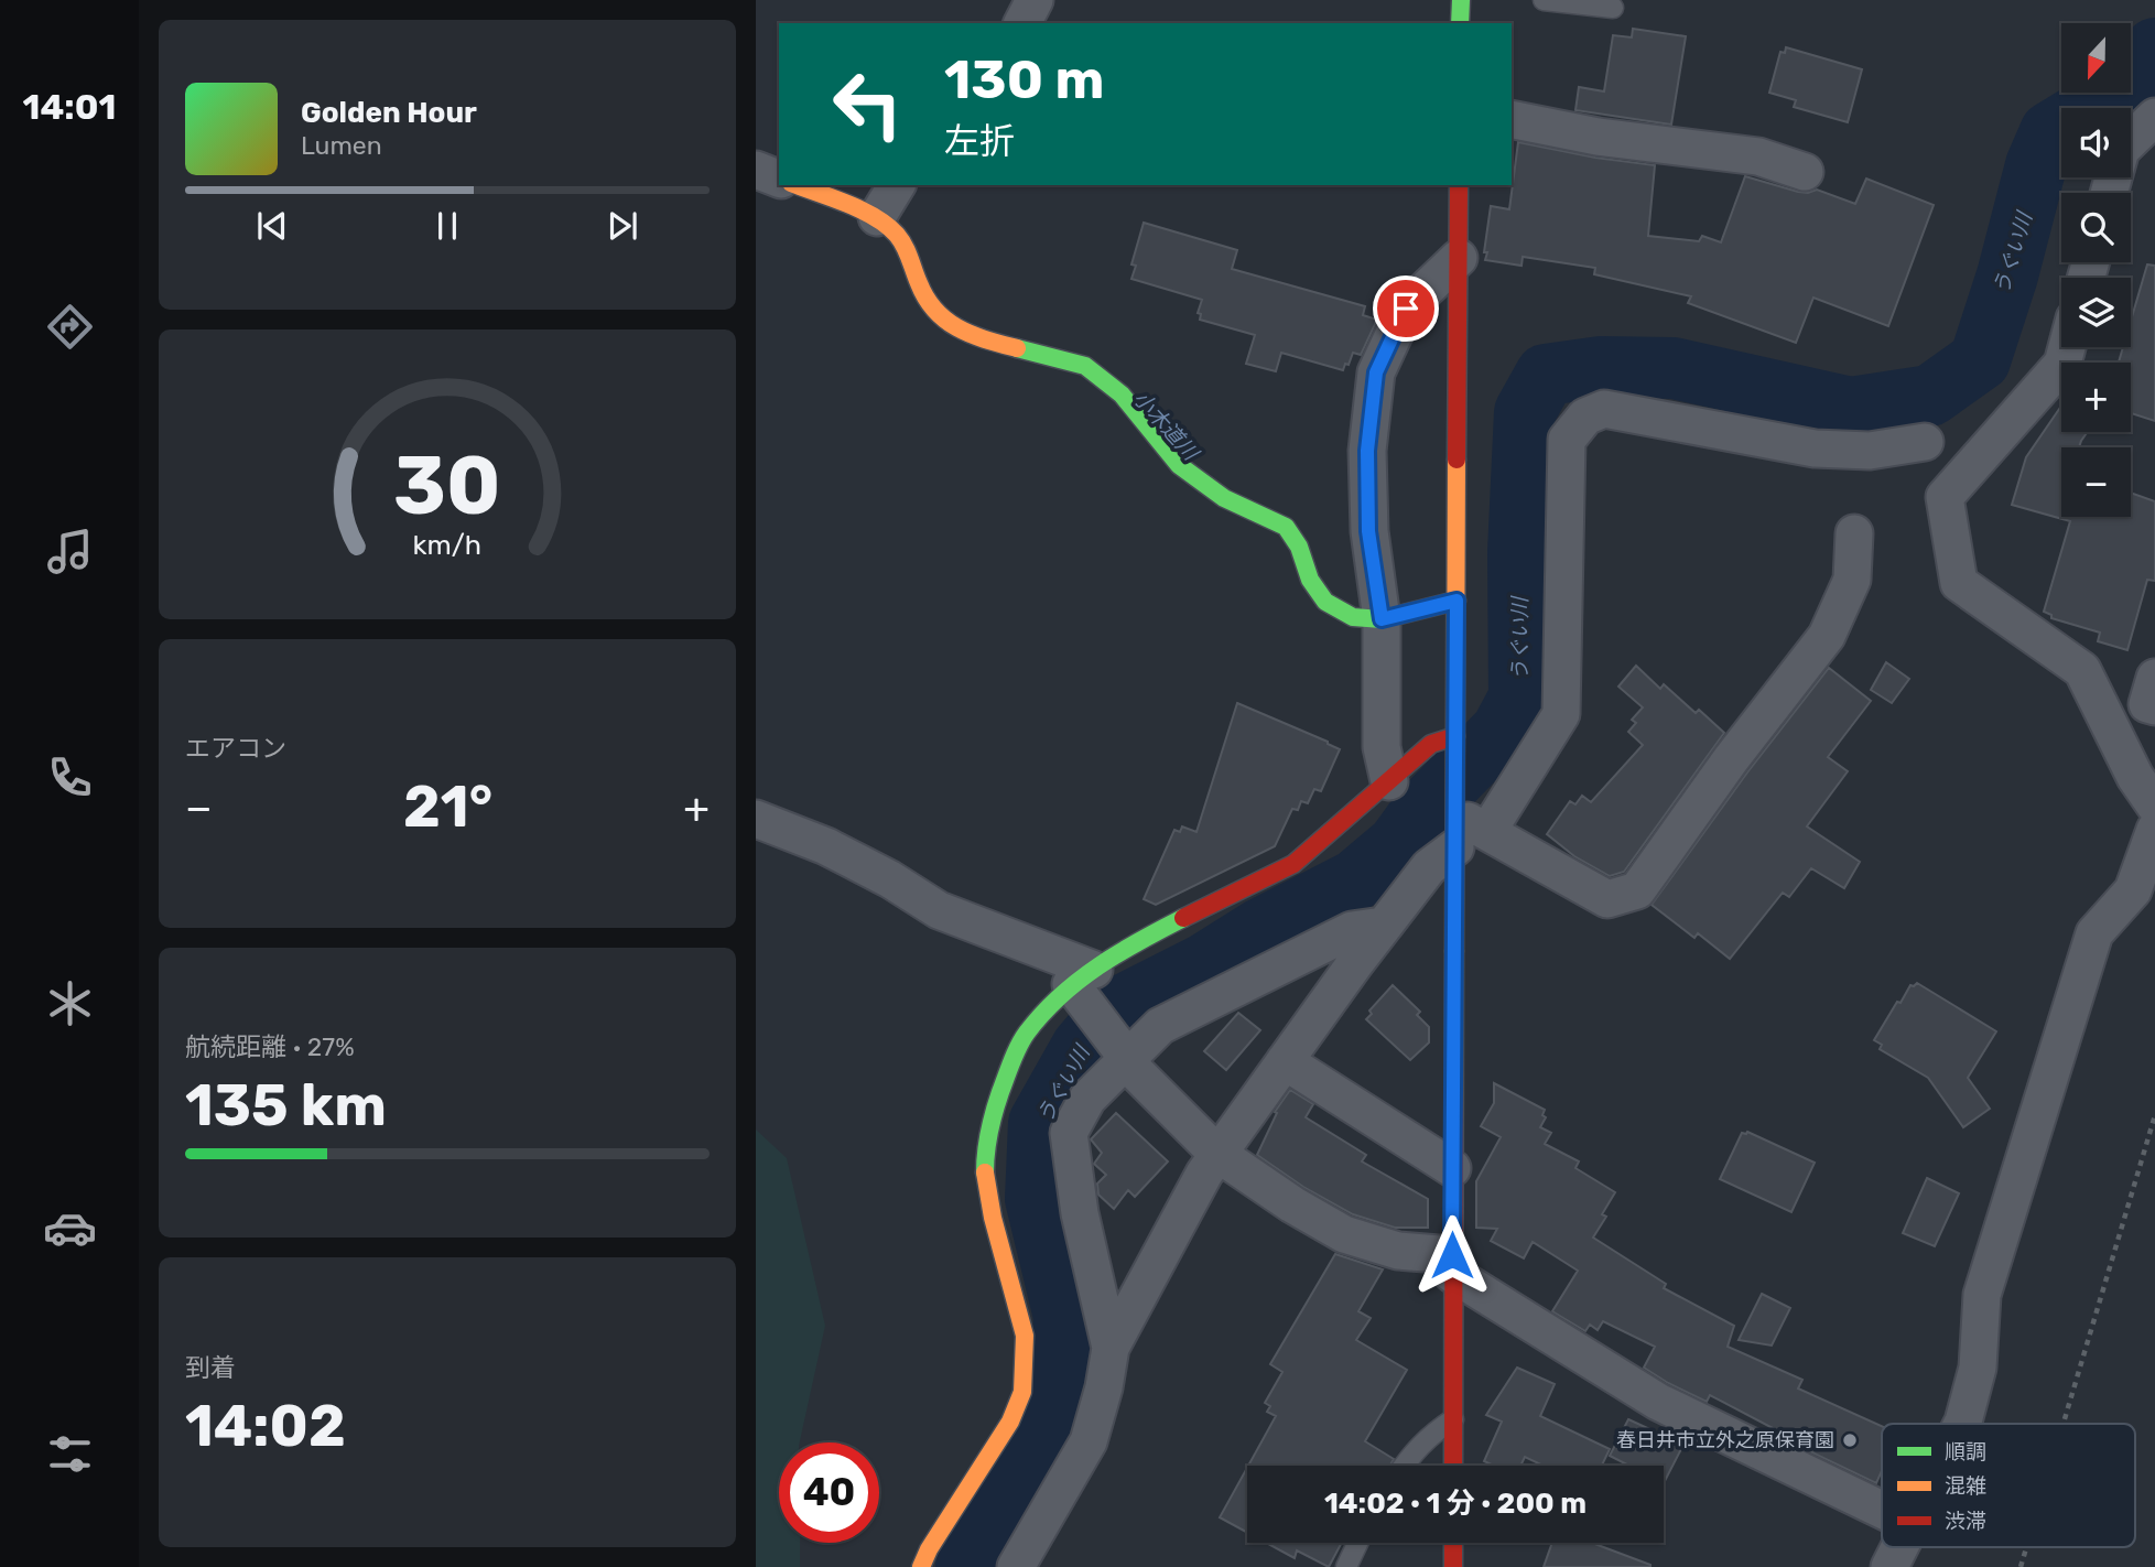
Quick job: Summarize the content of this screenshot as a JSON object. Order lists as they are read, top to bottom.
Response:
{
  "water": ["うぐい川", "小木道川"],
  "places": ["春日井市立外之原保育園"],
  "legend": ["順調", "混雑", "渋滞"],
  "north": "bottom",
  "page": {
    "tabs": "14:01",
    "map_buttons": ["+", "−"],
    "turn": ["130 m", "左折"],
    "song": ["Golden Hour", "Lumen"],
    "tile": [
      "エアコン",
      ["航続距離 · 27%", "135 km"],
      ["到着", "14:02"]
    ],
    "heat": ["−", "21°", "+"],
    "limit": "40",
    "trip": "14:02 · 1 分 · 200 m",
    "gauge": ["30", "km/h"]
  }
}
